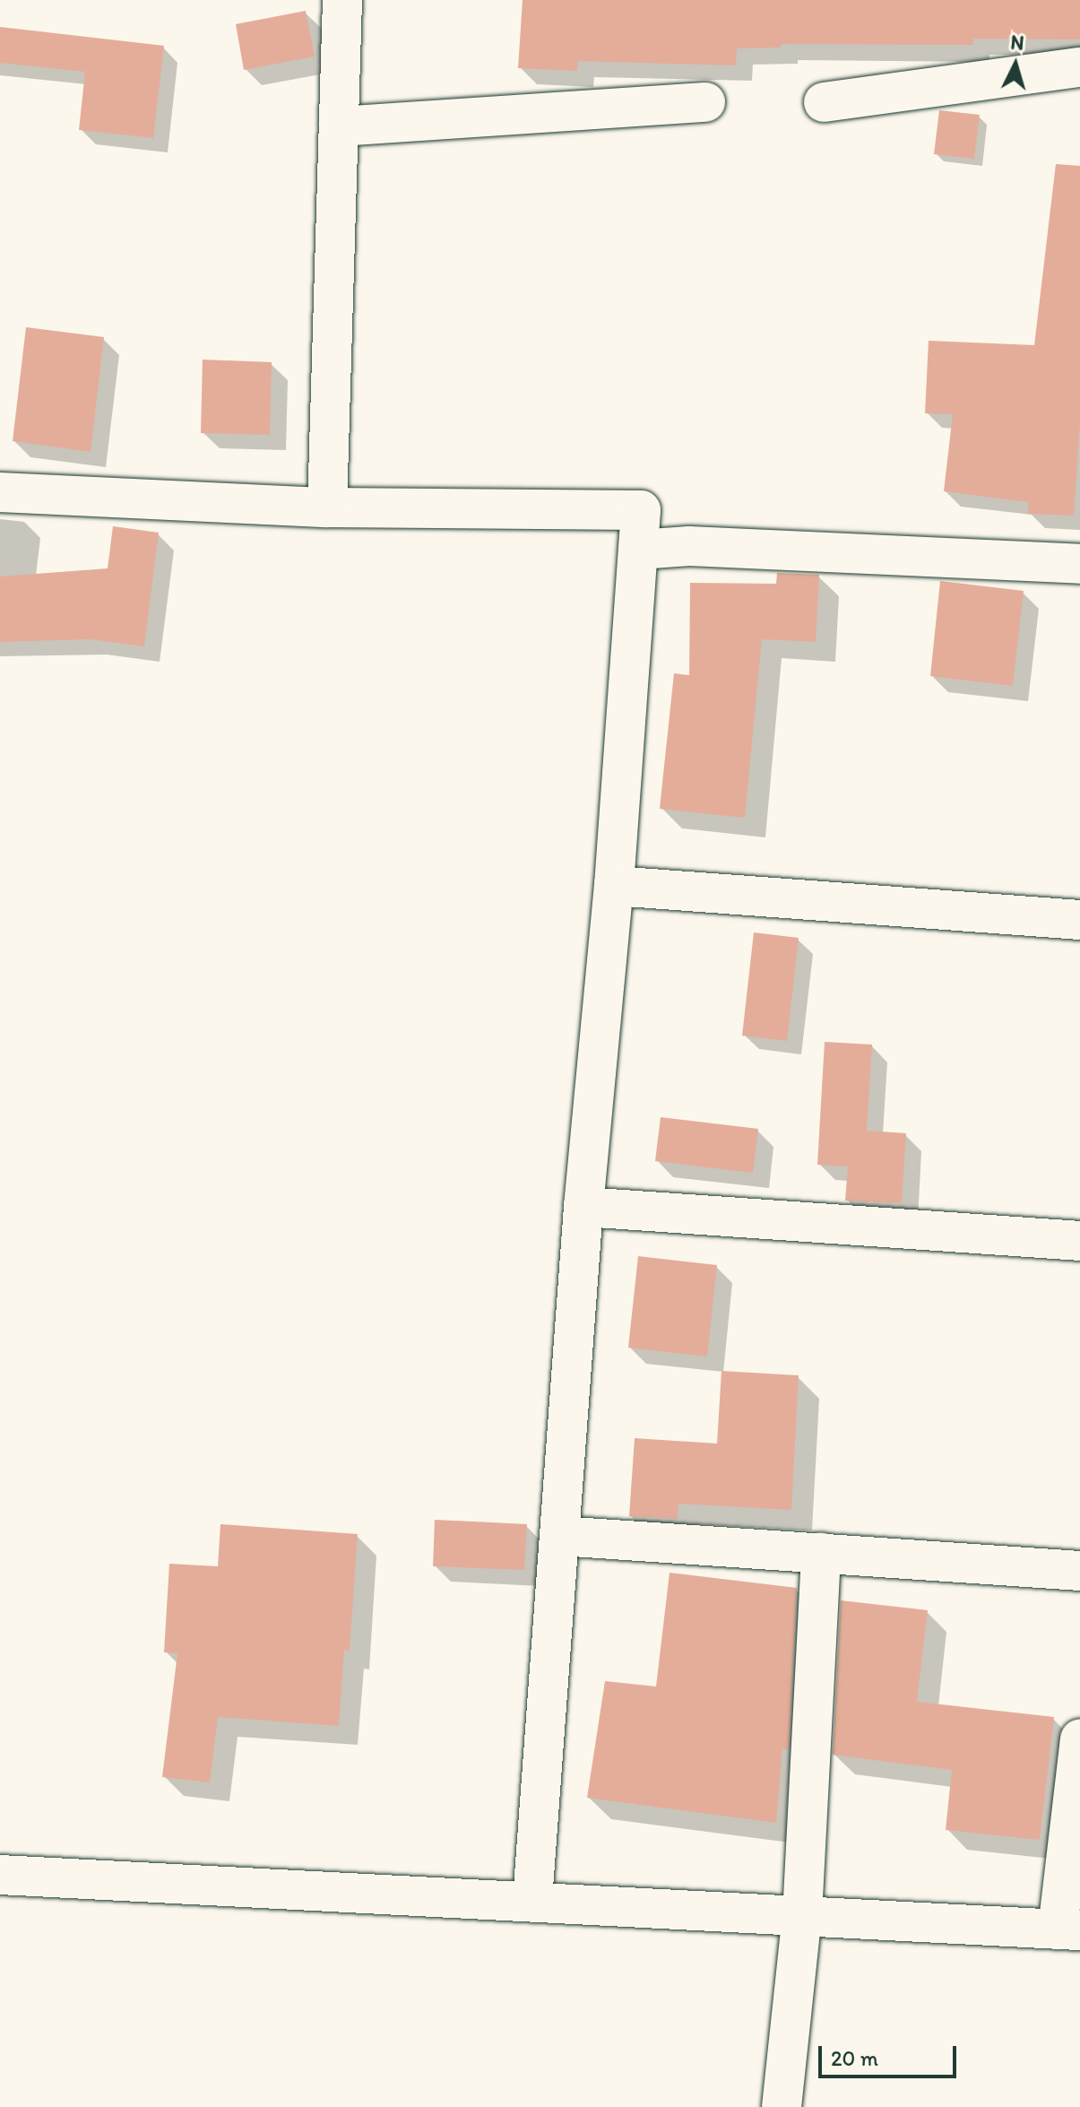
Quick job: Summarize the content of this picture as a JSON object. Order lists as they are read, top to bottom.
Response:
{
  "scale_bar": "20 m",
  "north": "top"
}
